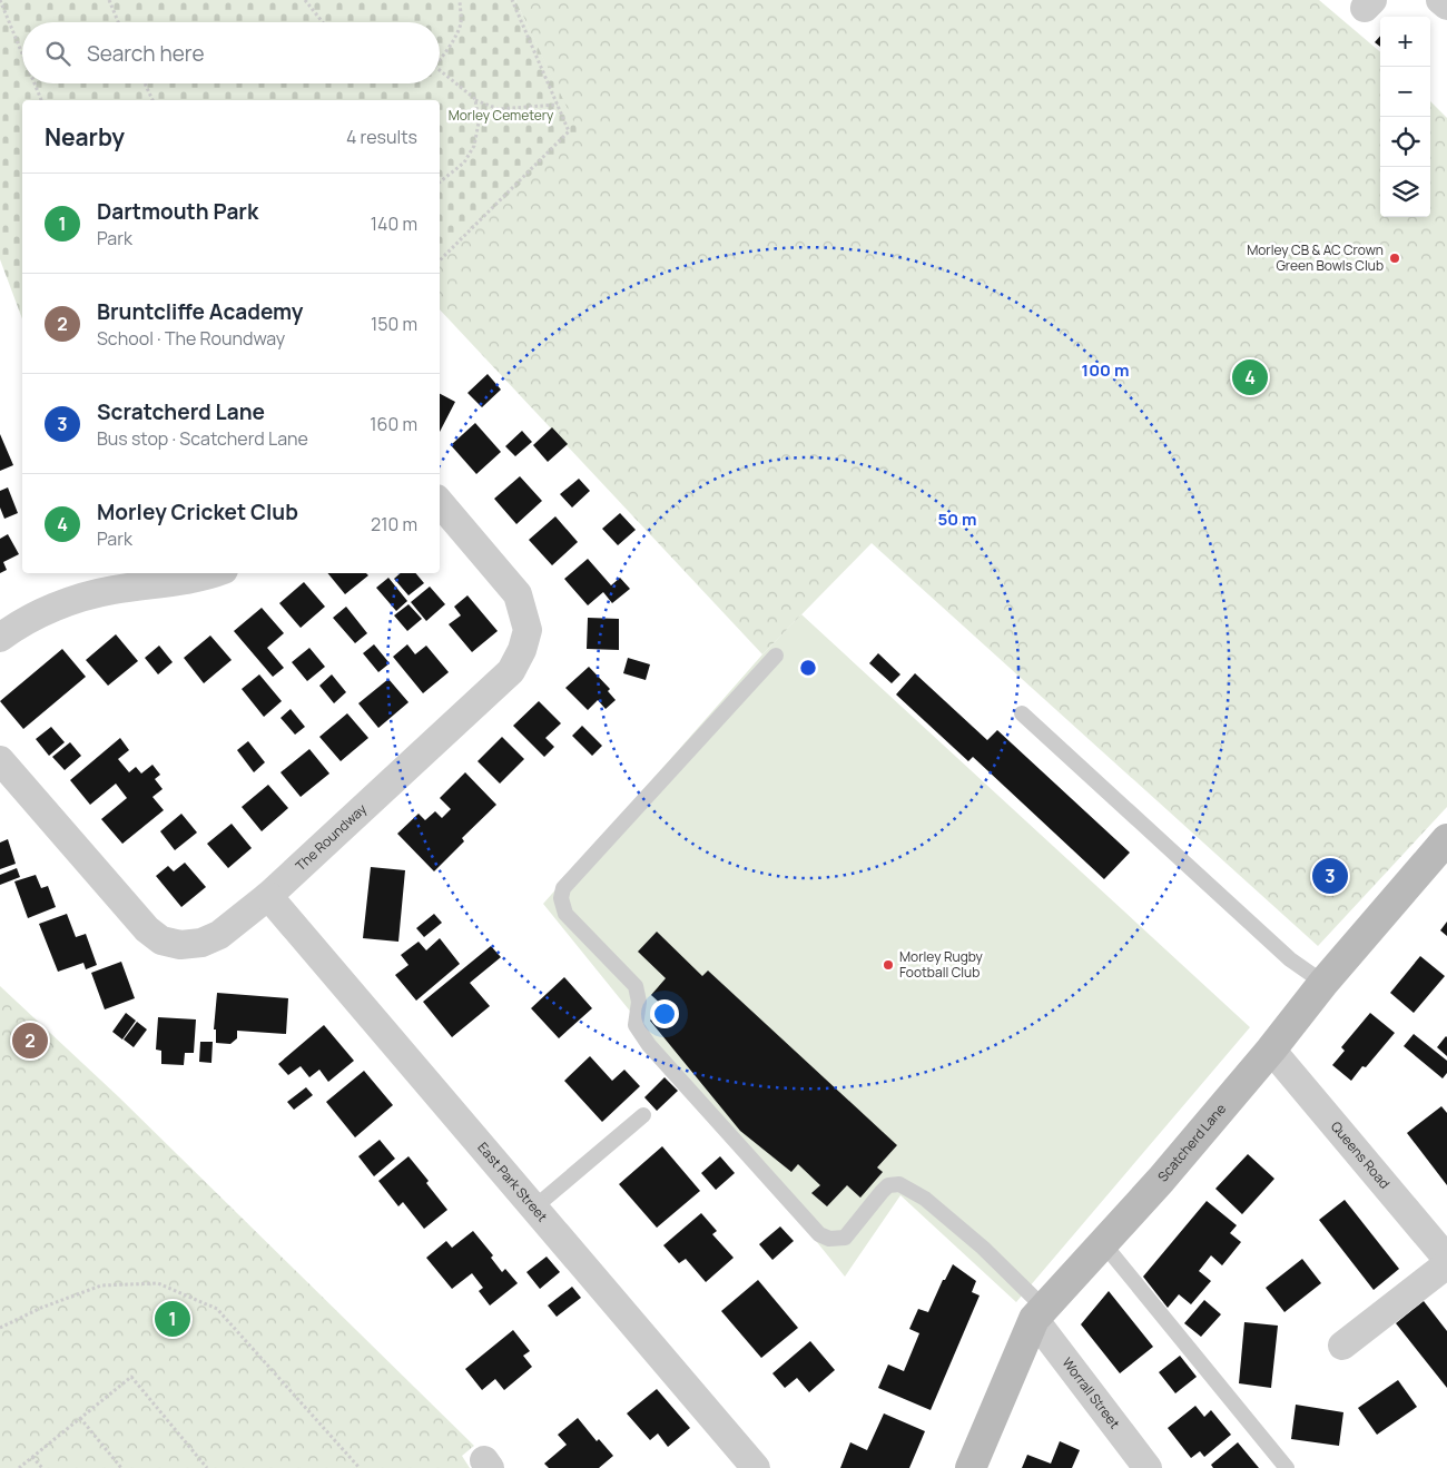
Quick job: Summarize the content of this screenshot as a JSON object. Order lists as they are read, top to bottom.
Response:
{
  "streets": {
    "street": [
      "The Roundway",
      "Scatcherd Lane",
      "Queens Road",
      "East Park Street",
      "Worrall Street"
    ]
  },
  "crossings": [
    ["The Roundway", "East Park Street"],
    ["Scatcherd Lane", "Queens Road"],
    ["Scatcherd Lane", "Worrall Street"]
  ],
  "parks": ["Morley Cemetery"],
  "places": ["Morley CB & AC Crown Green Bowls Club", "Morley Rugby Football Club"],
  "page": {
    "map_buttons": ["+", "−"],
    "search": "Search here",
    "heading": ["Nearby", "4 results"],
    "list": [
      {
        "mark": "1",
        "name": "Dartmouth Park",
        "note": "Park",
        "value": "140 m"
      },
      {
        "mark": "2",
        "name": "Bruntcliffe Academy",
        "note": "School · The Roundway",
        "value": "150 m"
      },
      {
        "mark": "3",
        "name": "Scratcherd Lane",
        "note": "Bus stop · Scatcherd Lane",
        "value": "160 m"
      },
      {
        "mark": "4",
        "name": "Morley Cricket Club",
        "note": "Park",
        "value": "210 m"
      }
    ],
    "pins": [
      "4",
      "3",
      "2",
      "1"
    ]
  },
  "rings": ["100 m", "50 m"]
}
